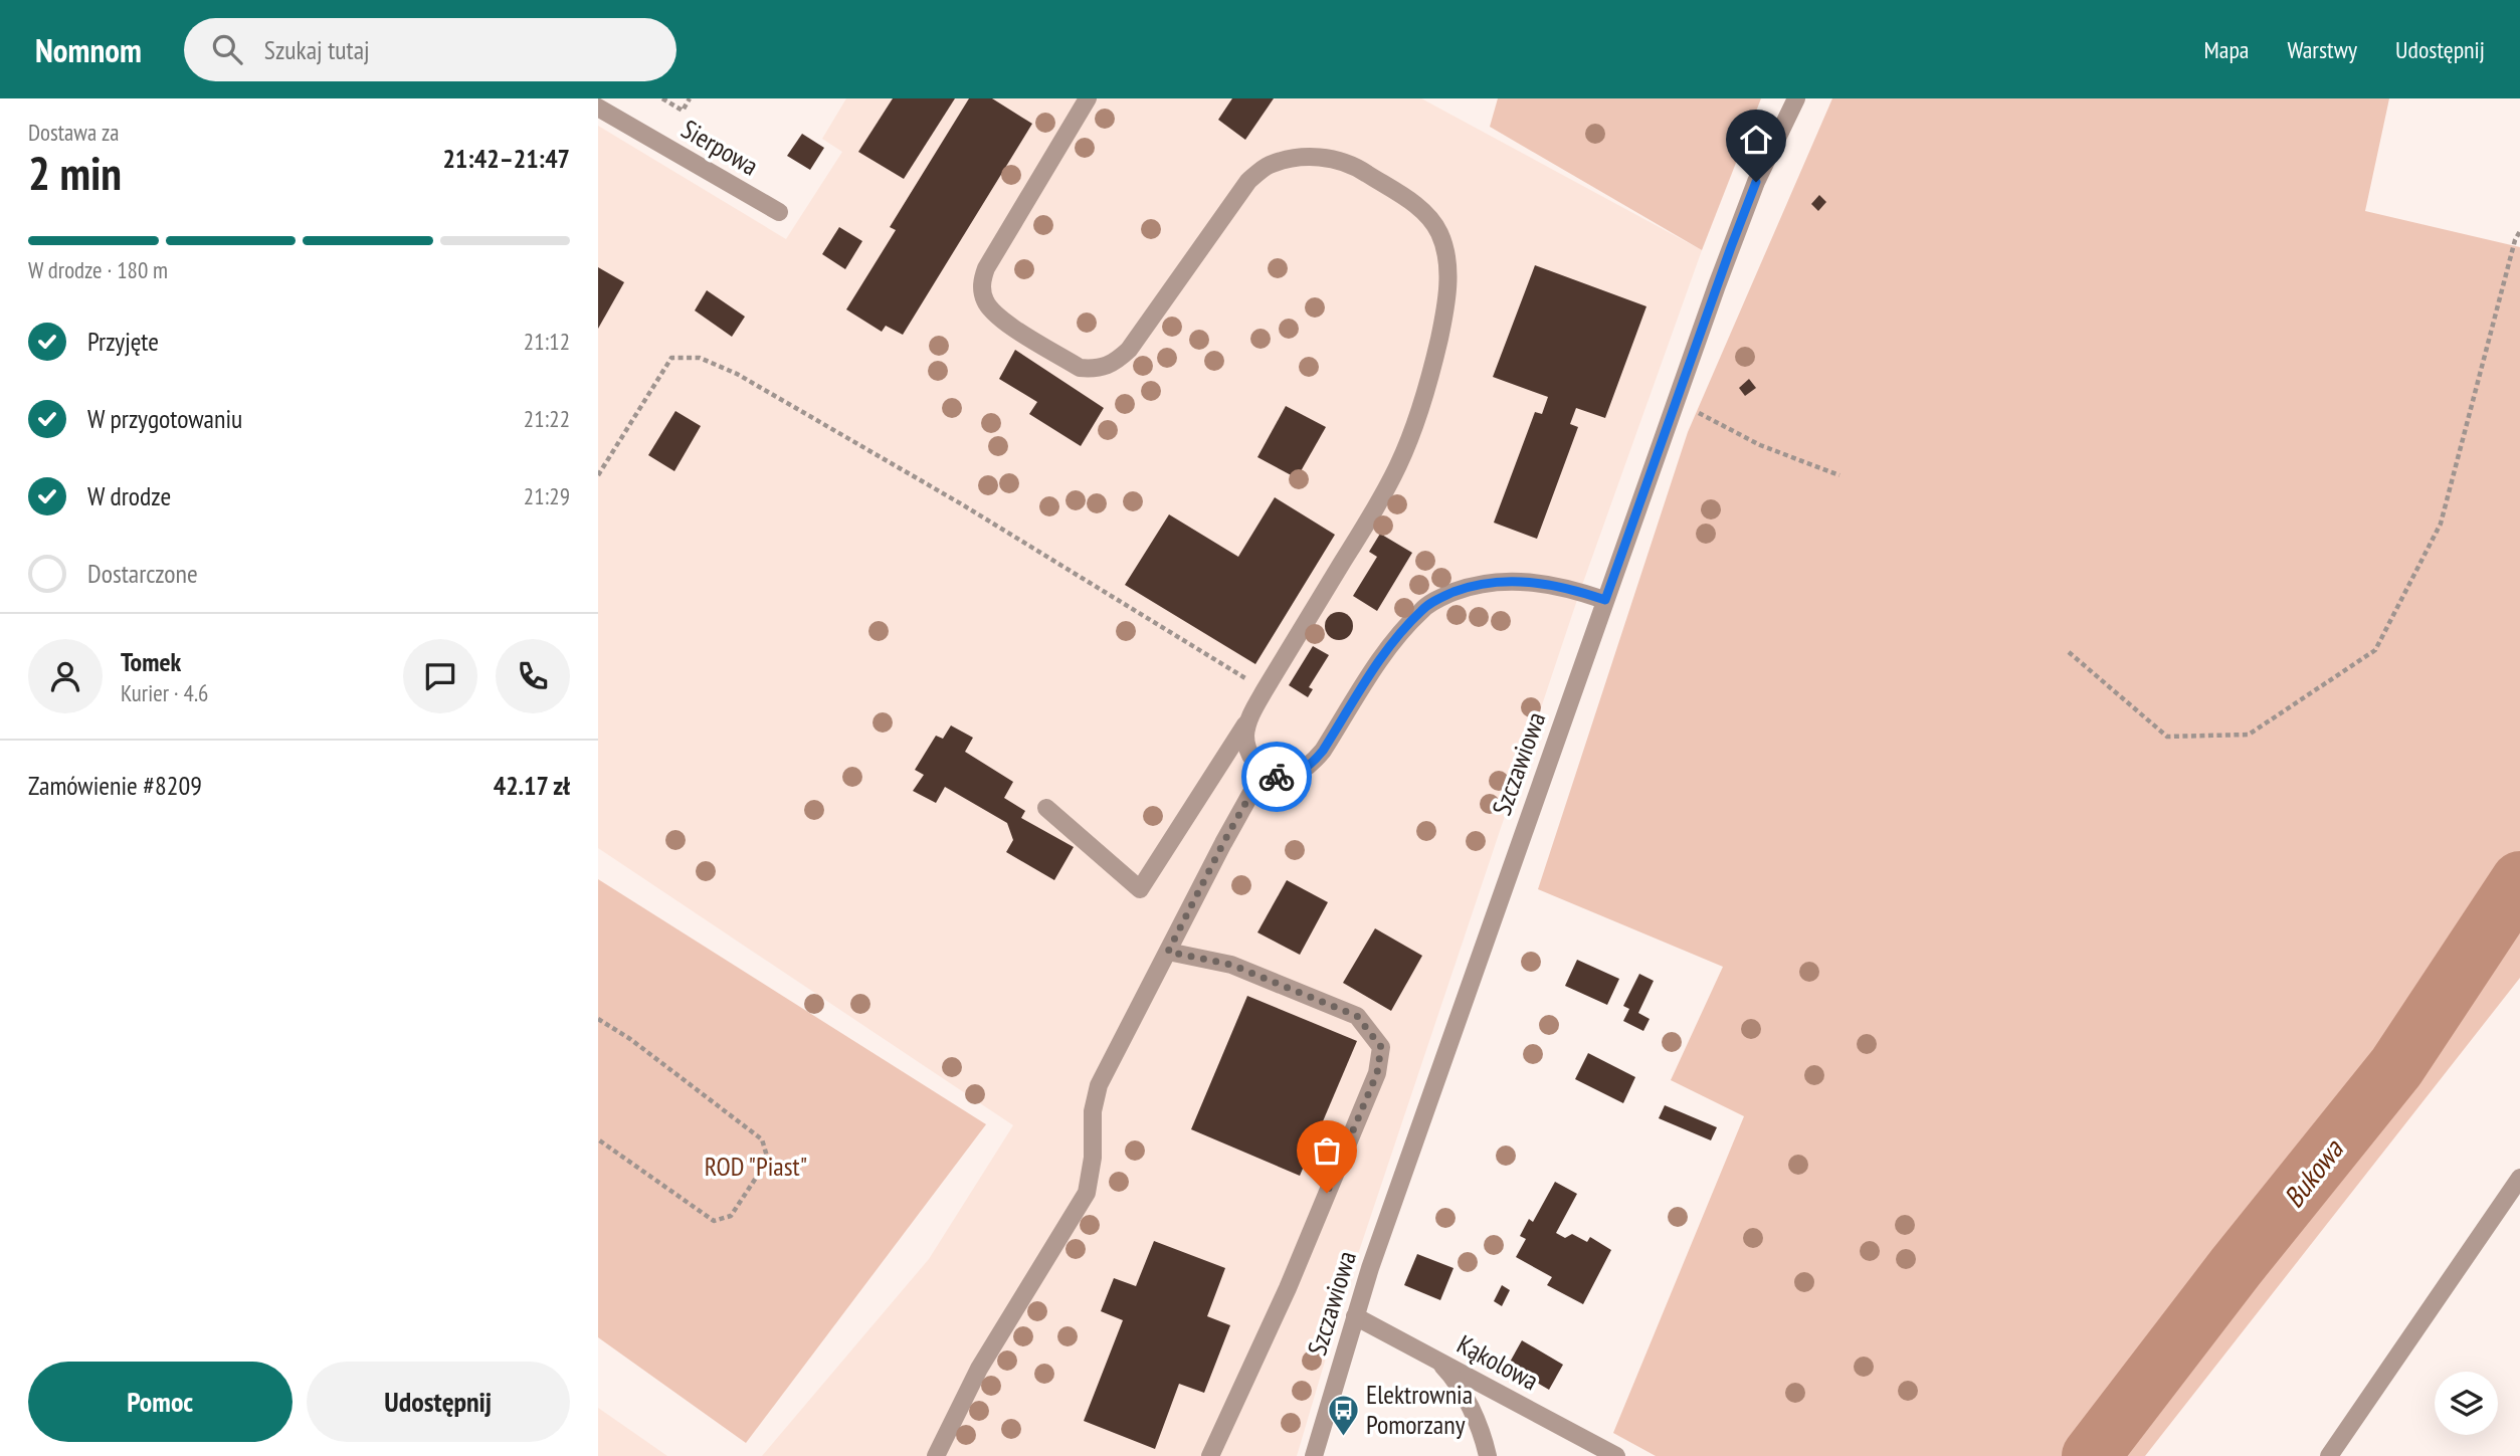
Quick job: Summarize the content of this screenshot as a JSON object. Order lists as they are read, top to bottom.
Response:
{
  "streets": {
    "street": ["Sierpowa", "Szczawiowa", "Kąkolowa"]
  },
  "crossings": [
    ["Szczawiowa", "Kąkolowa"]
  ],
  "water": ["Bukowa"],
  "parks": ["ROD \"Piast\""],
  "places": {
    "bus stop": ["Elektrownia Pomorzany"]
  },
  "page": {
    "header": "Nomnom",
    "search": "Szukaj tutaj",
    "nav": ["Mapa", "Warstwy", "Udostępnij"],
    "heading": ["2 min", "Dostawa za", "21:42–21:47"],
    "panel": [
      "Tomek",
      "Kurier · 4.6",
      "Zamówienie #8209",
      "42.17 zł"
    ],
    "bar": "W drodze · 180 m",
    "list": [
      ["Przyjęte", "21:12"],
      ["W przygotowaniu", "21:22"],
      ["W drodze", "21:29"],
      "Dostarczone"
    ],
    "buttons": ["Pomoc", "Udostępnij"]
  }
}
